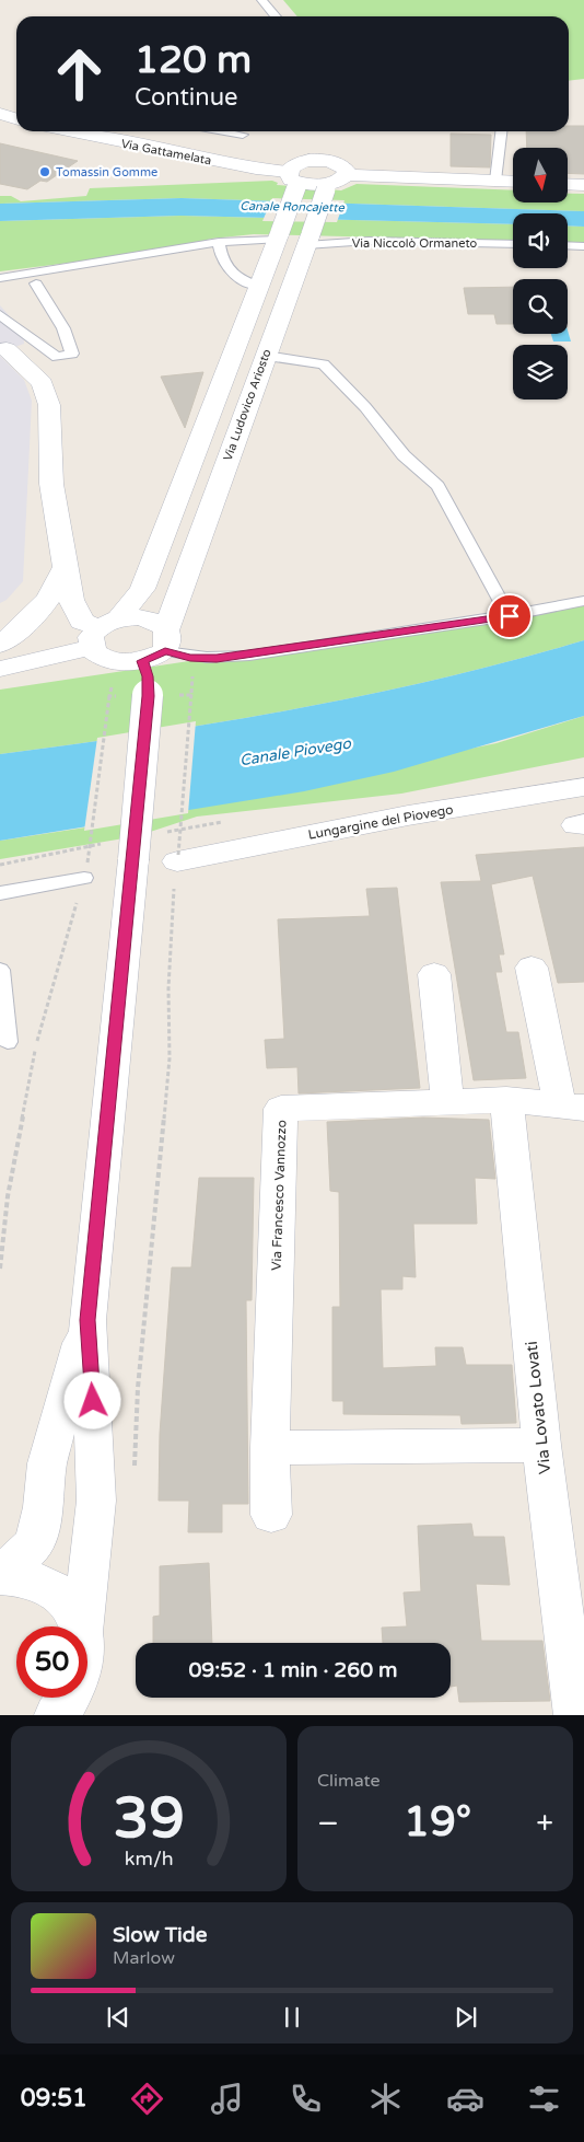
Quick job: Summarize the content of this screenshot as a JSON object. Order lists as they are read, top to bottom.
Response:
{
  "streets": {
    "main road": [
      "Via Gattamelata",
      "Via Ludovico Ariosto",
      "Lungargine del Piovego",
      "Via Francesco Vannozzo",
      "Via Lovato Lovati"
    ],
    "lane": ["Via Niccolò Ormaneto"]
  },
  "crossings": [
    ["Via Gattamelata", "Via Ludovico Ariosto"],
    ["Via Niccolò Ormaneto", "Via Ludovico Ariosto"],
    ["Via Francesco Vannozzo", "Via Lovato Lovati"]
  ],
  "water": ["Canale Roncajette", "Canale Piovego"],
  "places": ["Tomassin Gomme"],
  "north": "bottom",
  "page": {
    "turn": ["120 m", "Continue"],
    "limit": "50",
    "trip": "09:52 · 1 min · 260 m",
    "tile": "Climate",
    "heat": ["−", "19°", "+"],
    "song": ["Slow Tide", "Marlow"],
    "tabs": "09:51",
    "gauge": ["39", "km/h"]
  }
}
